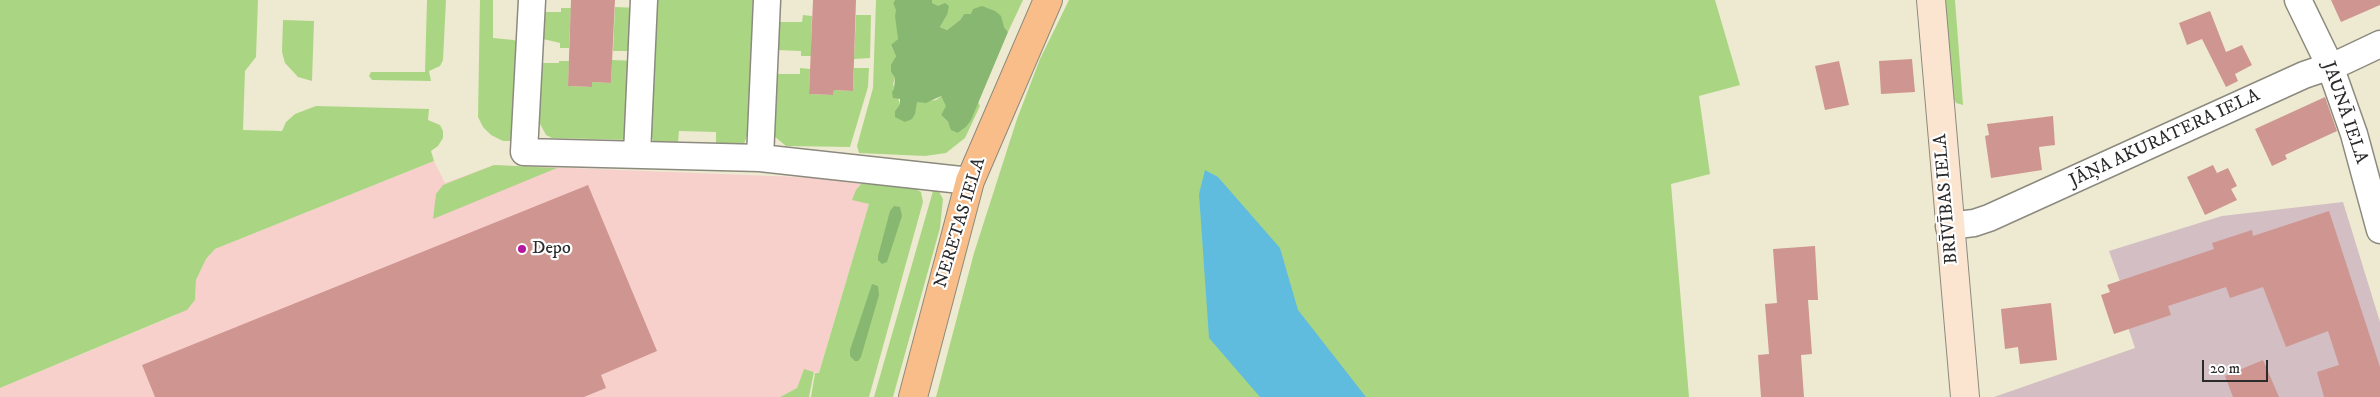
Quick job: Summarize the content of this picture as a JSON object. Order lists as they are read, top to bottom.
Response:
{
  "streets": {
    "main road": ["BRĪVĪBAS IELA", "NERETAS IELA"],
    "street": ["JAUNĀ IELA", "JĀŅA AKURATERA IELA"]
  },
  "crossings": [
    ["JAUNĀ IELA", "JĀŅA AKURATERA IELA"],
    ["JĀŅA AKURATERA IELA", "BRĪVĪBAS IELA"]
  ],
  "places": ["Depo"],
  "scale_bar": "20 m"
}
